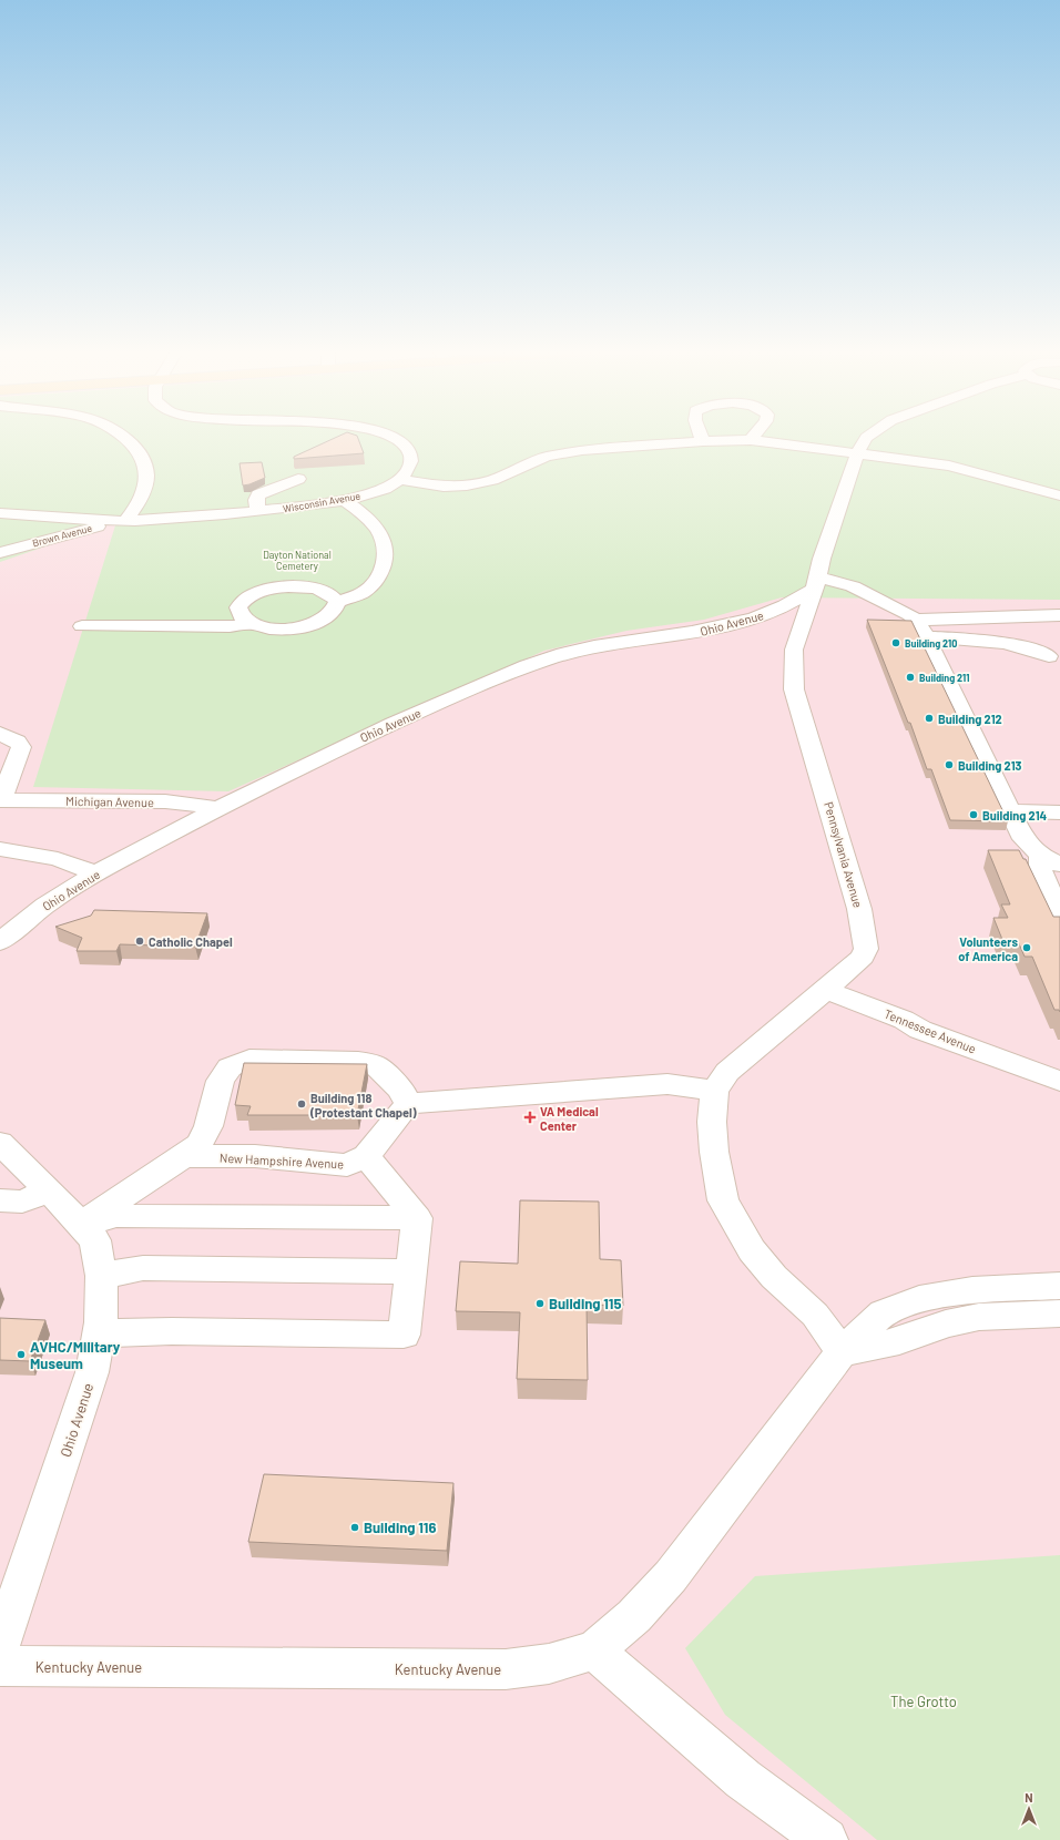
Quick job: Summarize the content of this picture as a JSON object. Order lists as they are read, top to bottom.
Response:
{
  "streets": {
    "street": [
      "Wisconsin Avenue",
      "Brown Avenue",
      "Ohio Avenue",
      "Michigan Avenue",
      "Pennsylvania Avenue",
      "Tennessee Avenue",
      "New Hampshire Avenue",
      "Kentucky Avenue"
    ]
  },
  "crossings": [
    ["Wisconsin Avenue", "Brown Avenue"],
    ["Ohio Avenue", "Michigan Avenue"],
    ["Ohio Avenue", "Pennsylvania Avenue"],
    ["Pennsylvania Avenue", "Tennessee Avenue"]
  ],
  "parks": ["Dayton National Cemetery", "The Grotto"],
  "places": {
    "other": [
      "Building 210",
      "Building 211",
      "Building 212",
      "Building 213",
      "Building 214",
      "Catholic Chapel",
      "Volunteers of America",
      "Building 118 (Protestant Chapel)",
      "Building 115",
      "AVHC/Military Museum",
      "Building 116"
    ],
    "health": ["VA Medical Center"]
  },
  "north": "top"
}
